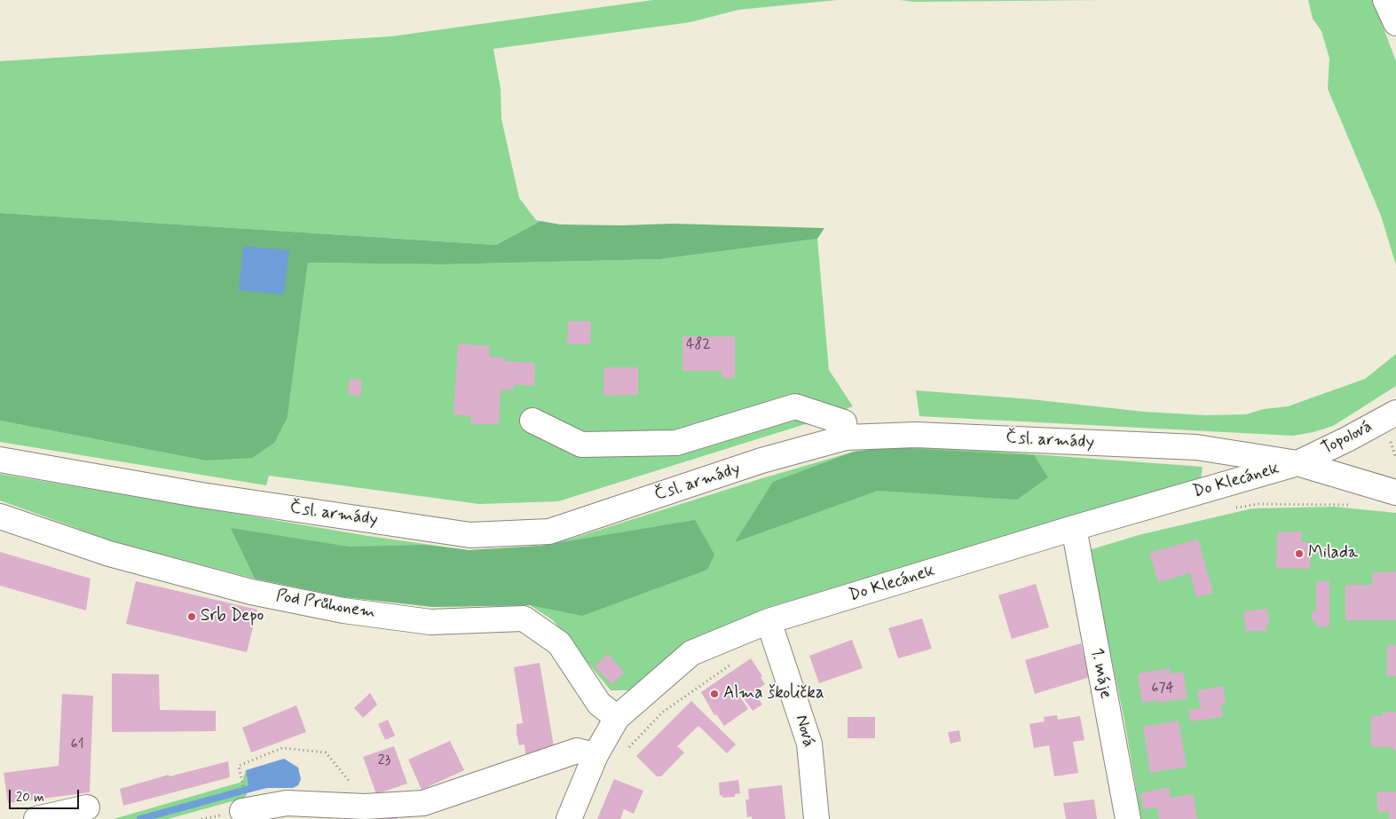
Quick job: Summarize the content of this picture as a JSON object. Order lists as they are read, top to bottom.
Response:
{
  "streets": {
    "street": [
      "Topolová",
      "Čsl. armády",
      "Do Klecánek",
      "Pod Průhonem",
      "1. máje",
      "Nová"
    ]
  },
  "crossings": [
    ["Topolová", "Čsl. armády"],
    ["Topolová", "Do Klecánek"],
    ["Čsl. armády", "Do Klecánek"],
    ["Do Klecánek", "Pod Průhonem"],
    ["Do Klecánek", "1. máje"],
    ["Do Klecánek", "Nová"]
  ],
  "places": ["Milada", "Srb Depo", "Alma školička"],
  "house_numbers": [
    "482",
    "674",
    "61",
    "23"
  ],
  "scale_bar": "20 m"
}
